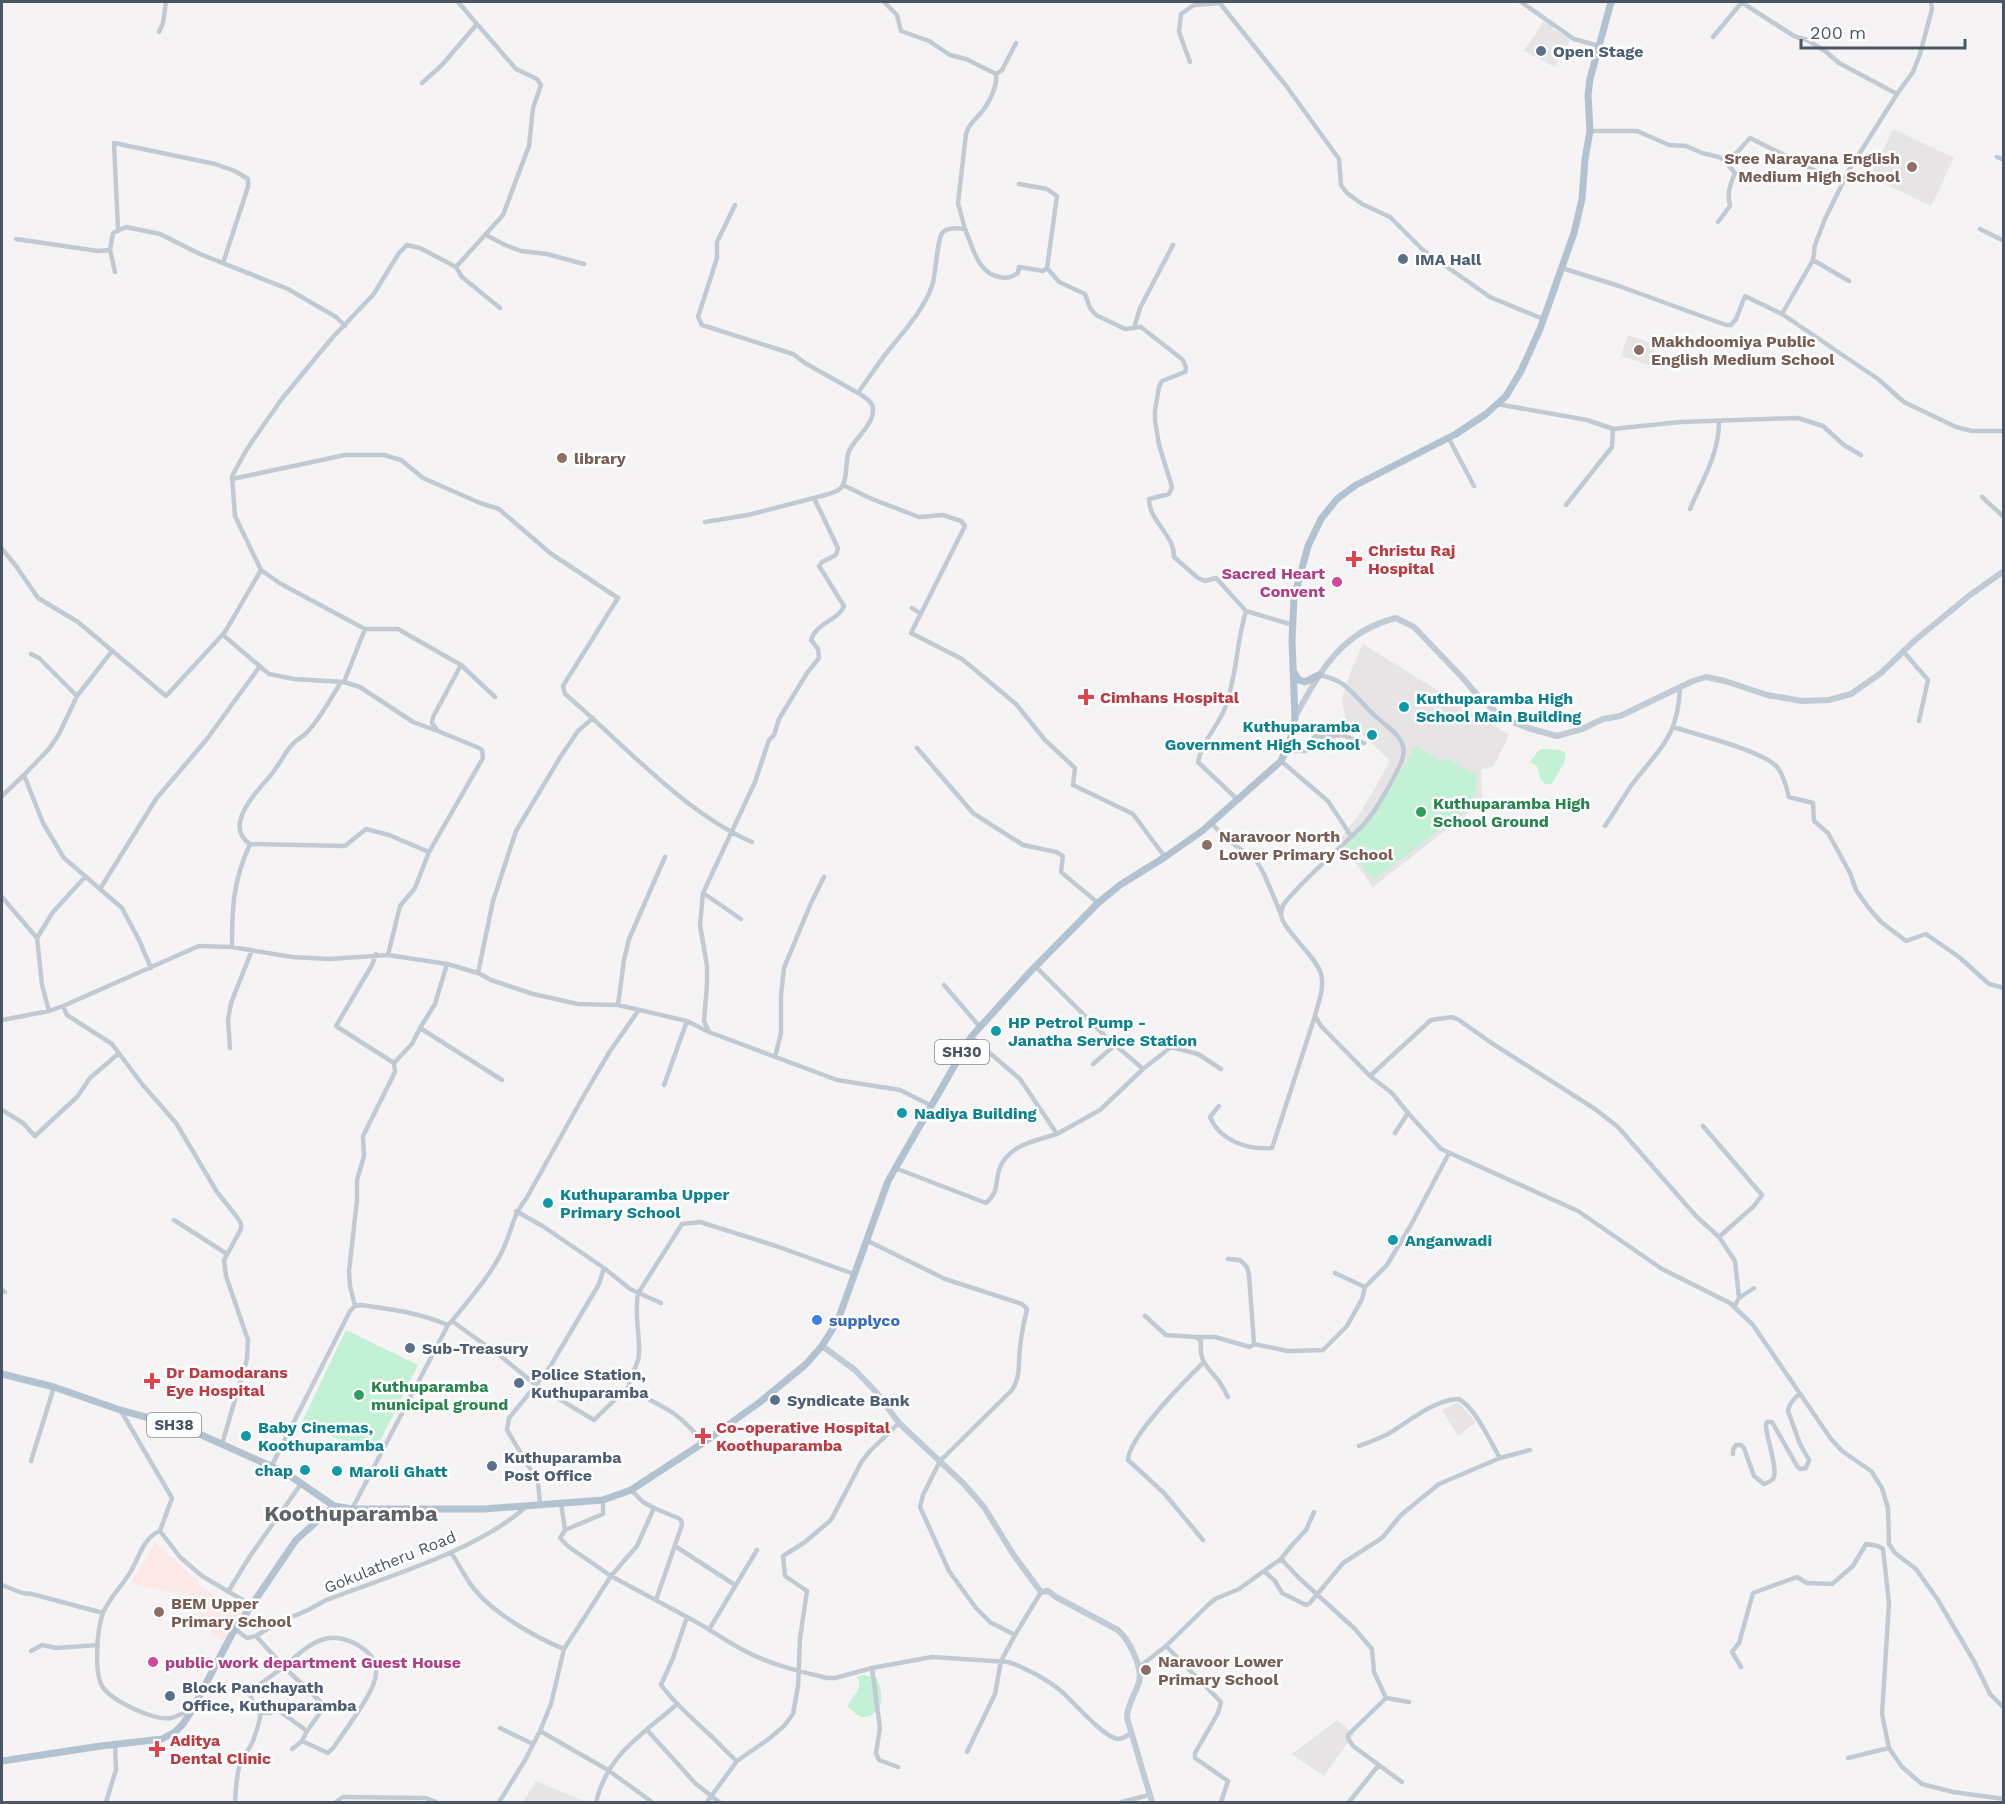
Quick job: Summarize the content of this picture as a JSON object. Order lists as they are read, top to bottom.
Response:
{
  "streets": {
    "main road": ["SH30", "SH38"],
    "street": ["Gokulatheru Road"]
  },
  "crossings": [
    ["SH30", "SH38"],
    ["SH30", "Gokulatheru Road"]
  ],
  "districts": ["Koothuparamba"],
  "places": {
    "other": [
      "Open Stage",
      "Sree Narayana English Medium High School",
      "IMA Hall",
      "Makhdoomiya Public English Medium School",
      "library",
      "Sacred Heart Convent",
      "Kuthuparamba High School Main Building",
      "Kuthuparamba Government High School",
      "Kuthuparamba High School Ground",
      "Naravoor North Lower Primary School",
      "HP Petrol Pump - Janatha Service Station",
      "Nadiya Building",
      "Kuthuparamba Upper Primary School",
      "Anganwadi",
      "supplyco",
      "Sub-Treasury",
      "Police Station, Kuthuparamba",
      "Kuthuparamba municipal ground",
      "Syndicate Bank",
      "Baby Cinemas, Koothuparamba",
      "Kuthuparamba Post Office",
      "chap",
      "Maroli Ghatt",
      "BEM Upper Primary School",
      "public work department Guest House",
      "Naravoor Lower Primary School",
      "Block Panchayath Office, Kuthuparamba"
    ],
    "health": [
      "Christu Raj Hospital",
      "Cimhans Hospital",
      "Dr Damodarans Eye Hospital",
      "Co-operative Hospital Koothuparamba",
      "Aditya Dental Clinic"
    ]
  },
  "scale_bar": "200 m"
}
